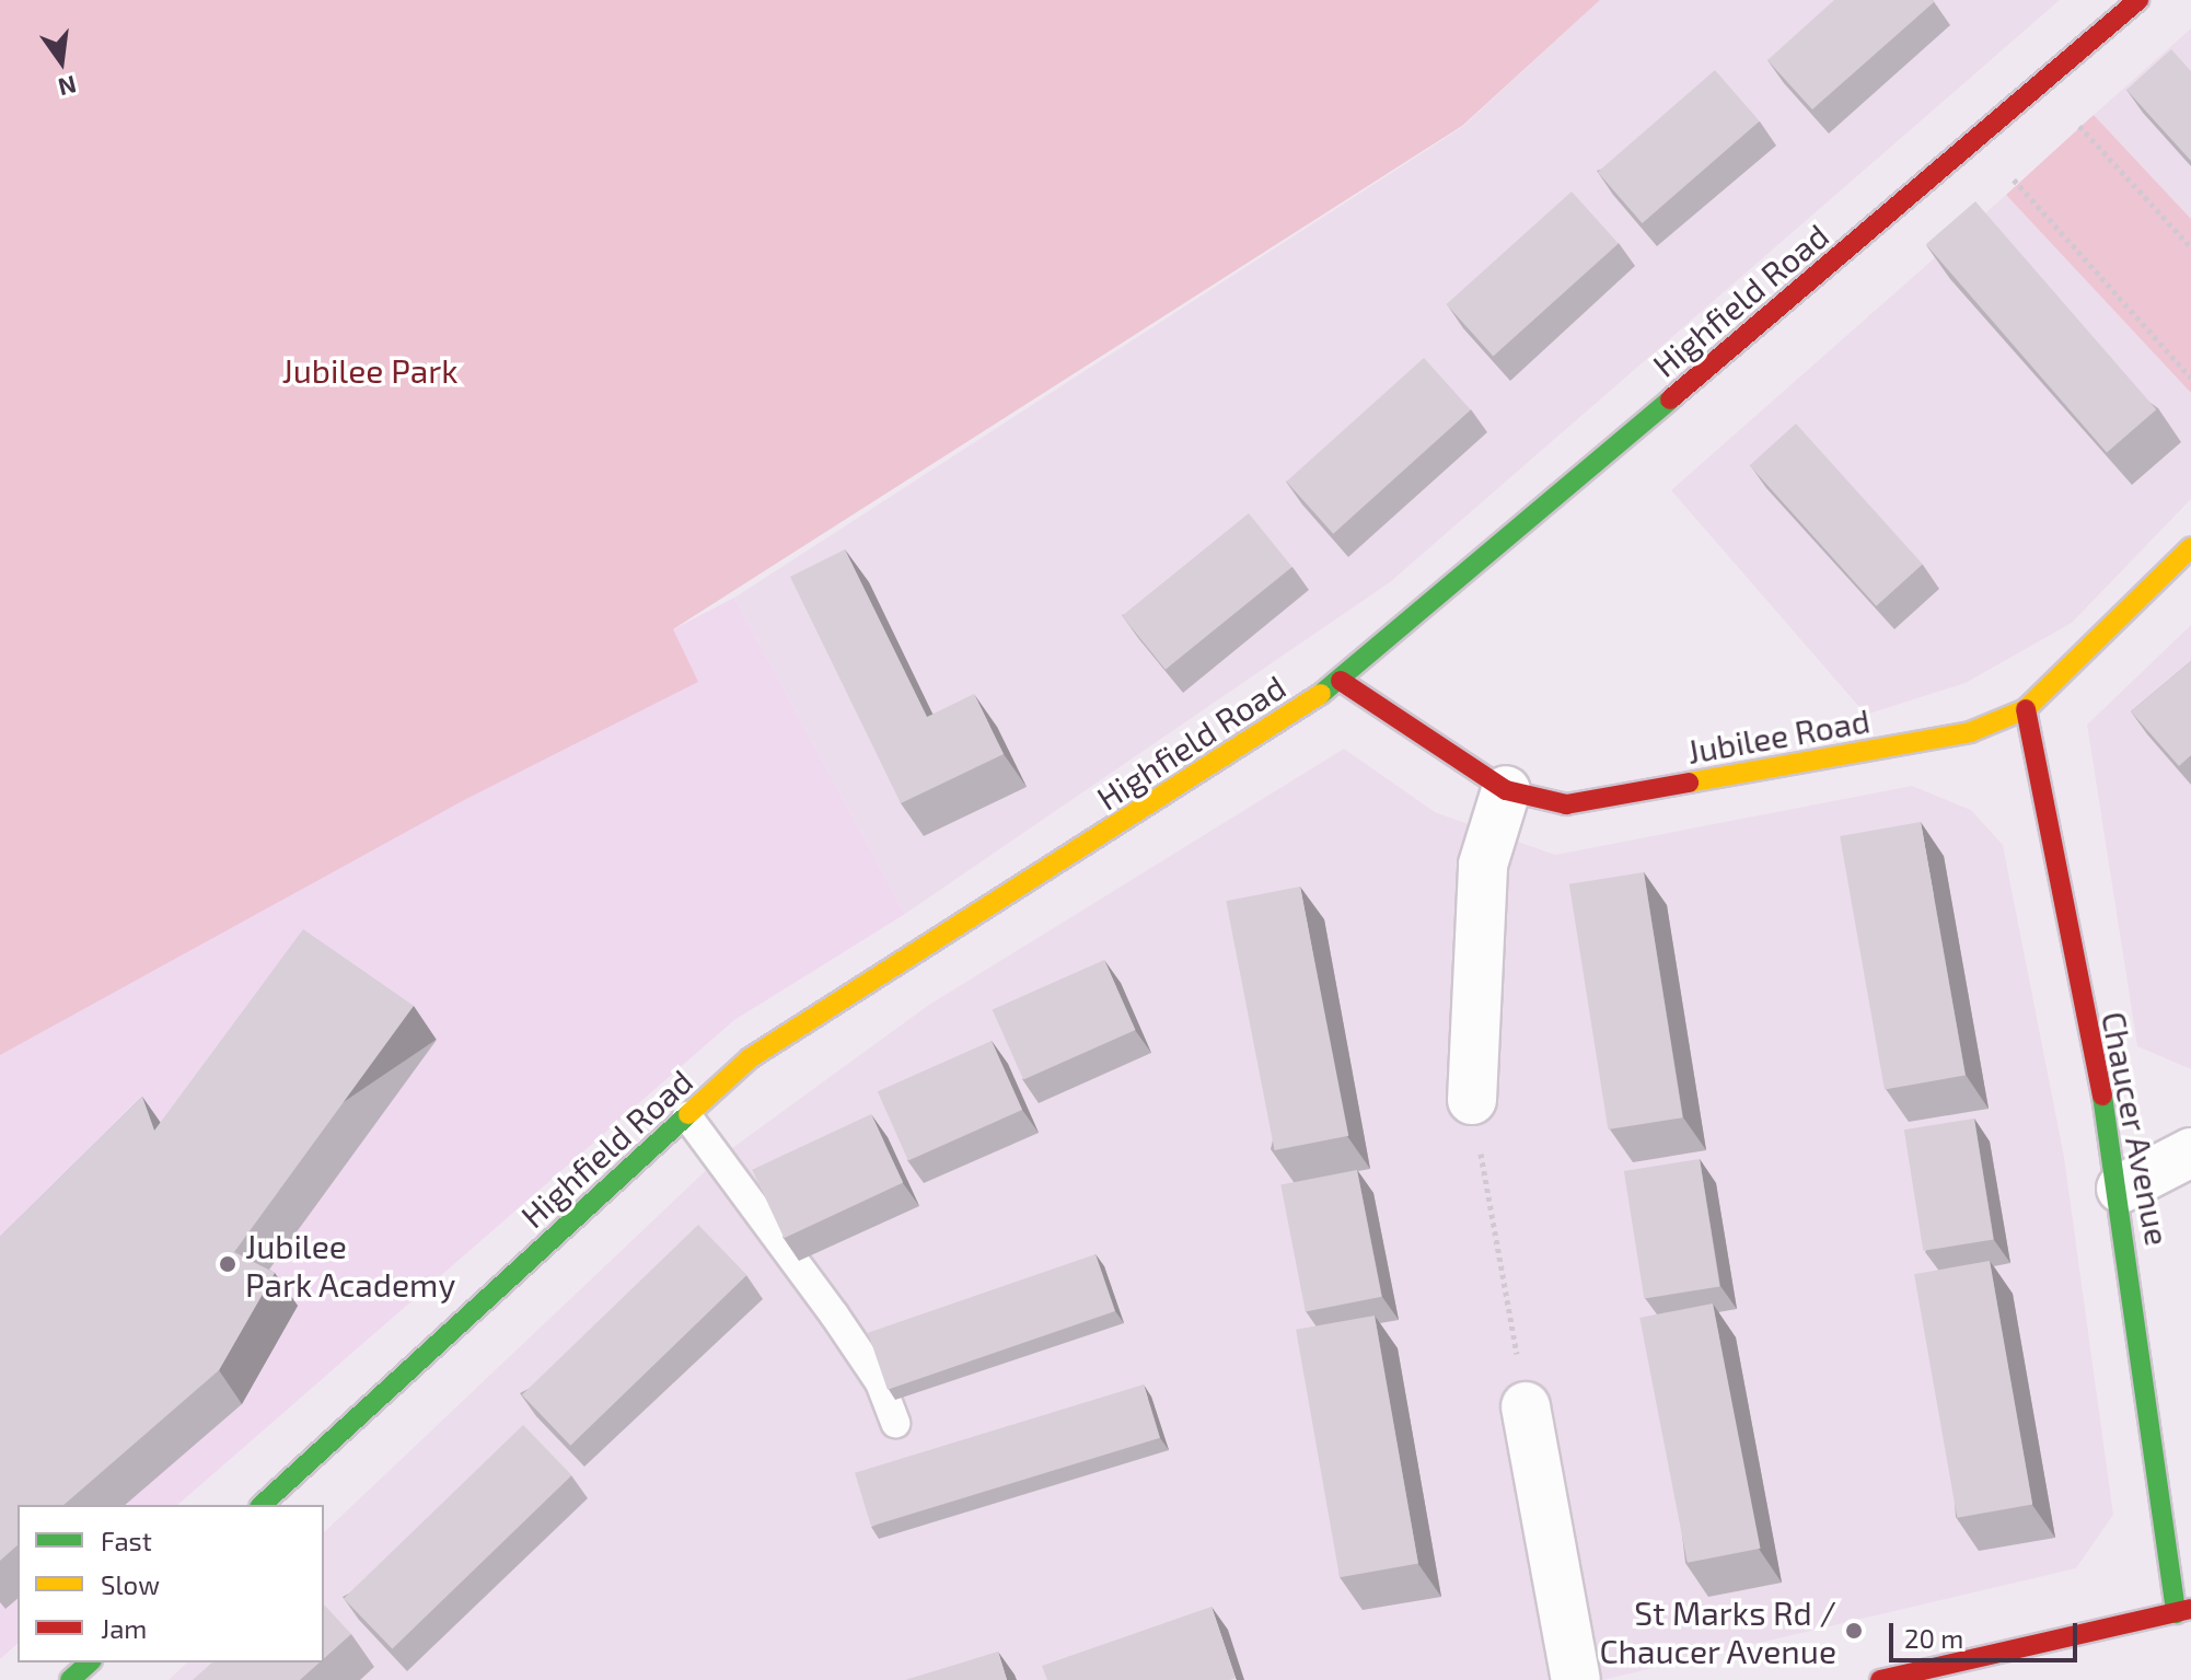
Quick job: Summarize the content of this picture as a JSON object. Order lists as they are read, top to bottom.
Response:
{
  "streets": {
    "street": ["Highfield Road", "Jubilee Road", "Chaucer Avenue"]
  },
  "crossings": [
    ["Highfield Road", "Jubilee Road"],
    ["Jubilee Road", "Chaucer Avenue"]
  ],
  "parks": ["Jubilee Park"],
  "places": ["Jubilee Park Academy", "St Marks Rd / Chaucer Avenue"],
  "legend": ["Fast", "Slow", "Jam"],
  "scale_bar": "20 m",
  "north": "bottom"
}
